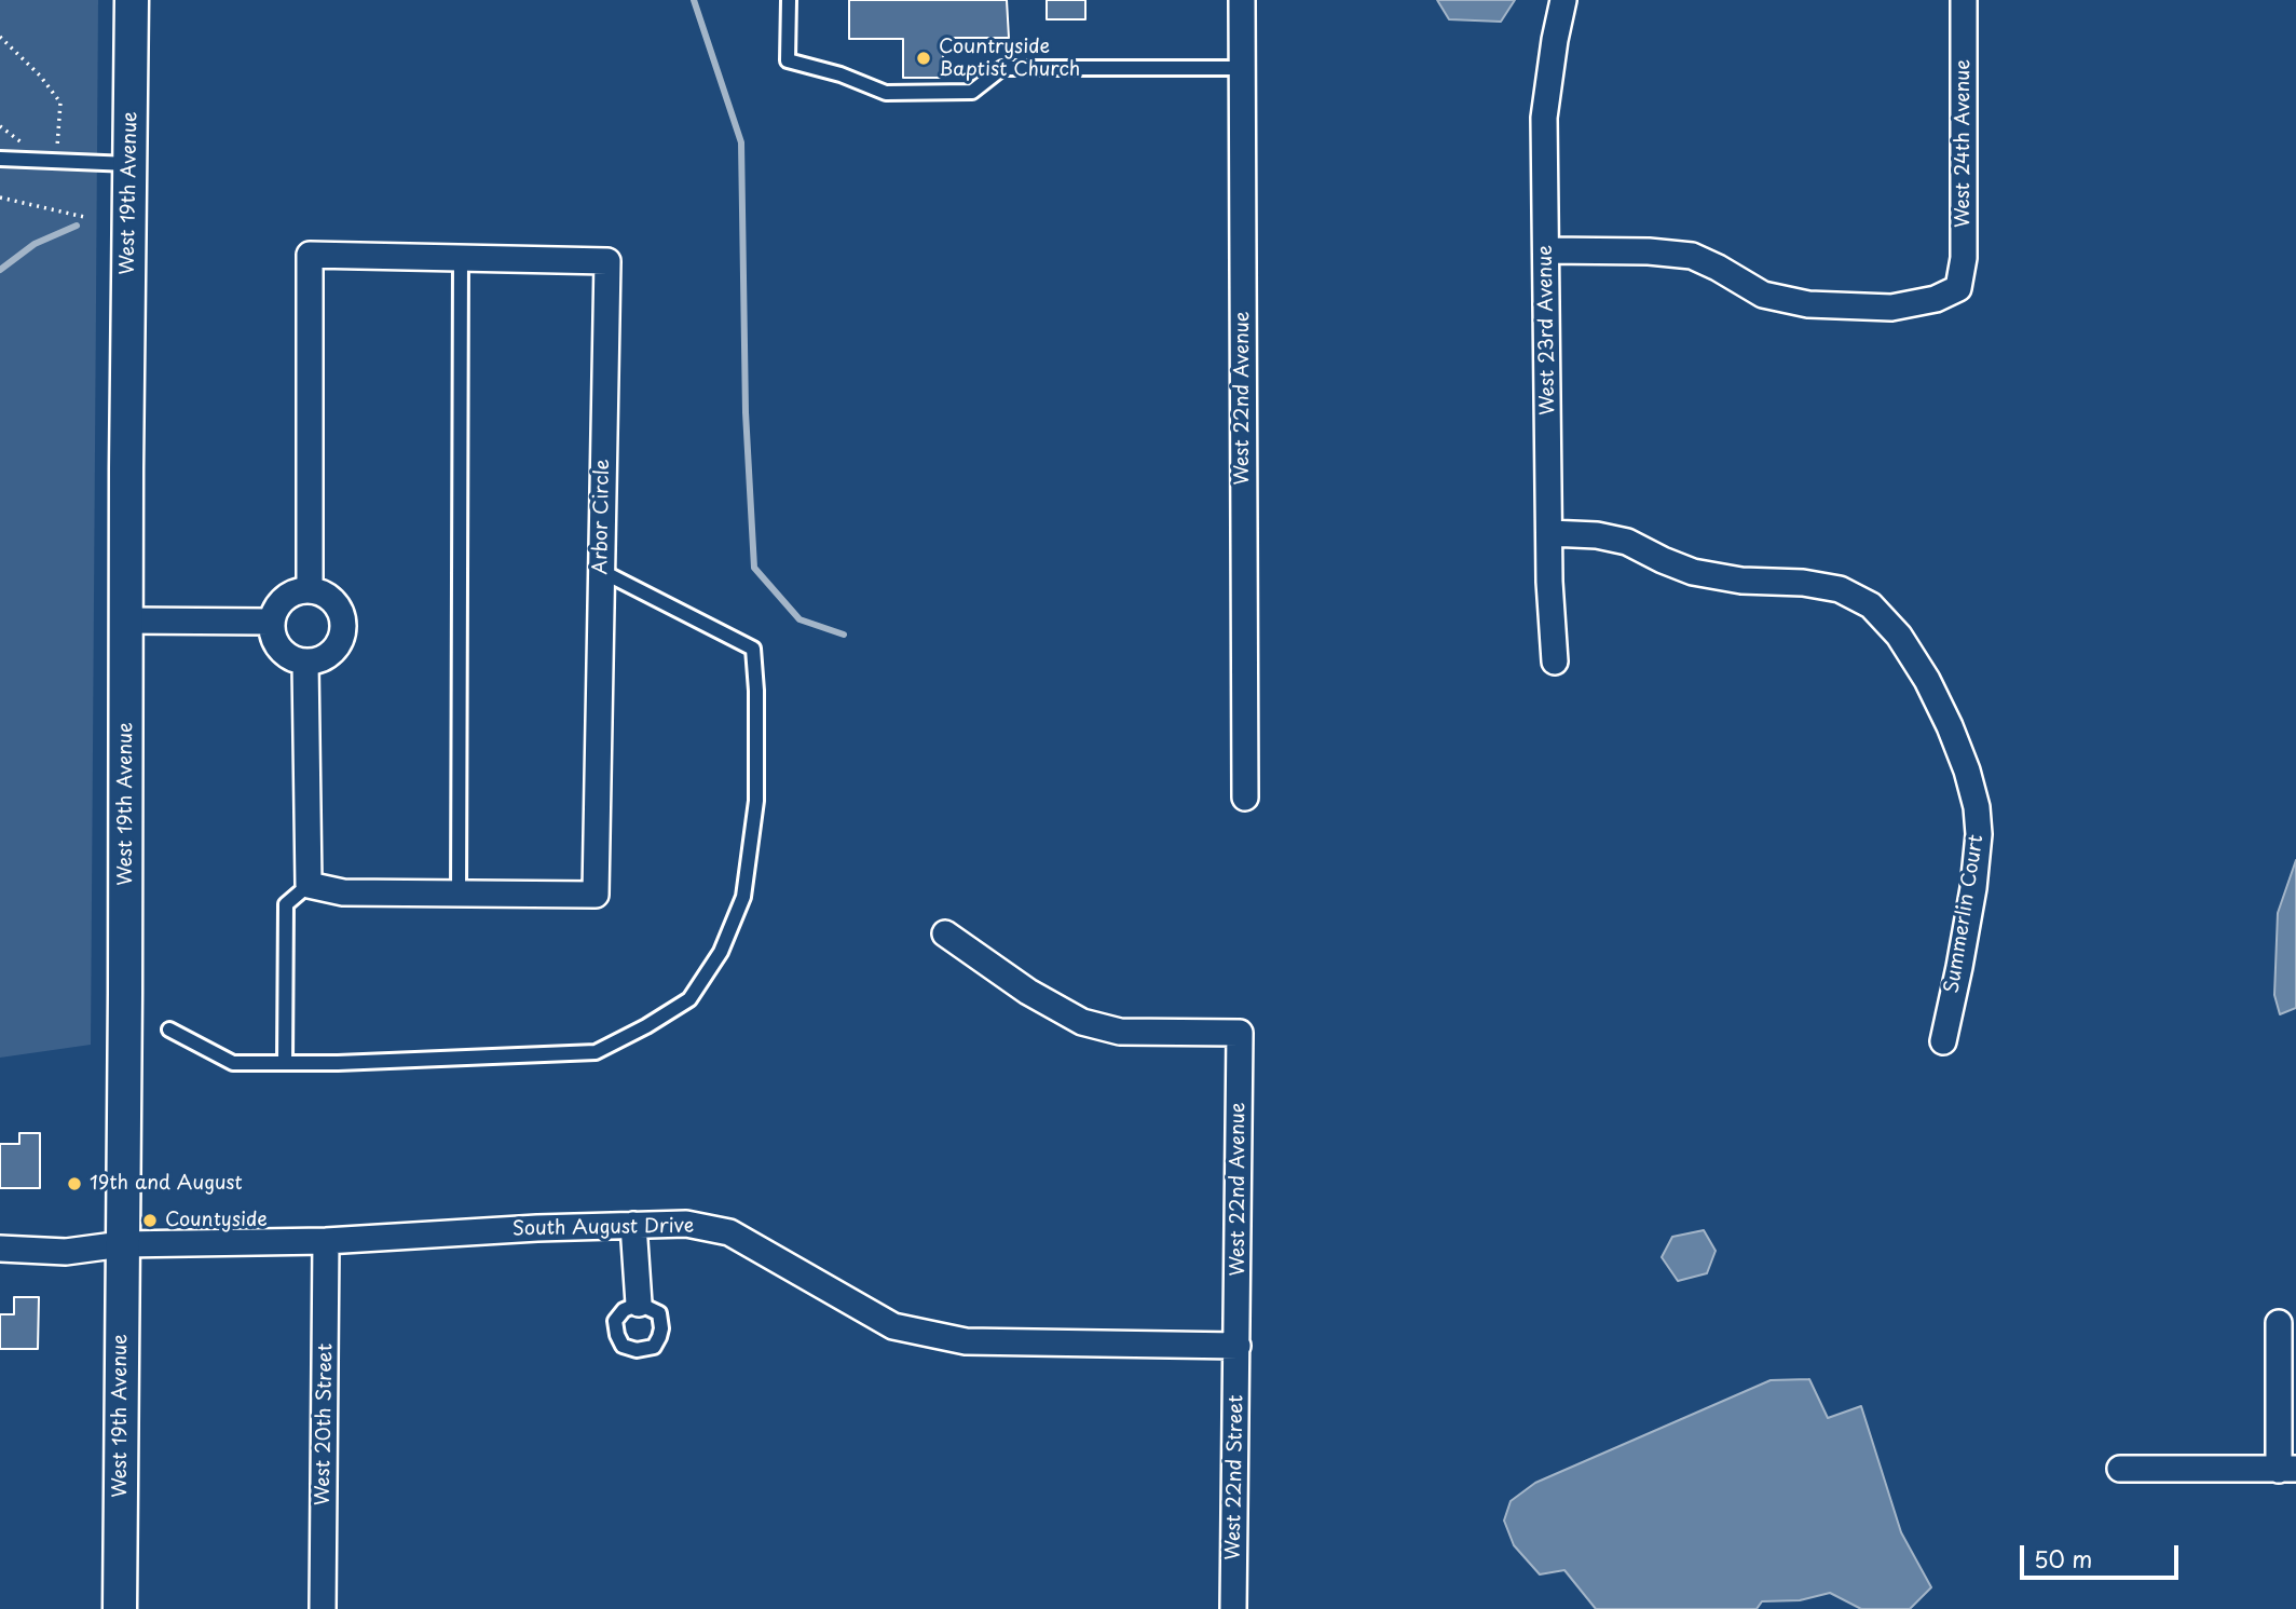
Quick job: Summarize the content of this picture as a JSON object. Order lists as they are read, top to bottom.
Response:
{
  "streets": {
    "street": [
      "West 24th Avenue",
      "West 19th Avenue",
      "West 23rd Avenue",
      "West 22nd Avenue",
      "Arbor Circle",
      "Summerlin Court",
      "South August Drive",
      "West 20th Street",
      "West 22nd Street"
    ]
  },
  "crossings": [
    ["West 24th Avenue", "West 23rd Avenue"],
    ["West 19th Avenue", "South August Drive"],
    ["West 23rd Avenue", "Summerlin Court"],
    ["West 22nd Avenue", "South August Drive"],
    ["West 22nd Avenue", "West 22nd Street"],
    ["South August Drive", "West 20th Street"],
    ["South August Drive", "West 22nd Street"]
  ],
  "places": ["Countryside Baptist Church", "19th and August", "Countyside"],
  "scale_bar": "50 m"
}
